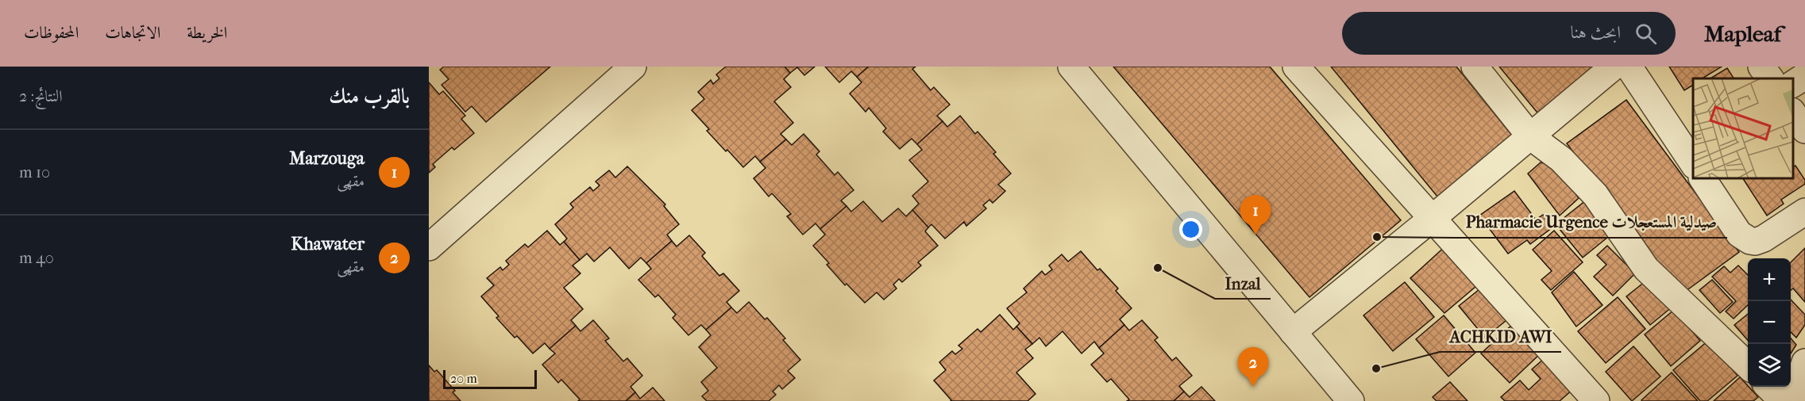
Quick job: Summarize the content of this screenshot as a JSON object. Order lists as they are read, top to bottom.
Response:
{
  "places": ["Pharmacie Urgence صيدلية المستعجلات", "Inzal", "ACHKID AWI"],
  "scale_bar": "20 m",
  "page": {
    "header": "Mapleaf",
    "search": "ابحث هنا",
    "nav": ["الخريطة", "الاتجاهات", "المحفوظات"],
    "heading": ["بالقرب منك", "النتائج: 2"],
    "list": [
      {
        "mark": "1",
        "name": "Marzouga",
        "note": "مقهى",
        "value": "10 m"
      },
      {
        "mark": "2",
        "name": "Khawater",
        "note": "مقهى",
        "value": "40 m"
      }
    ],
    "pins": ["1", "2"],
    "map_buttons": ["+", "−"],
    "scale": "20 m"
  }
}
